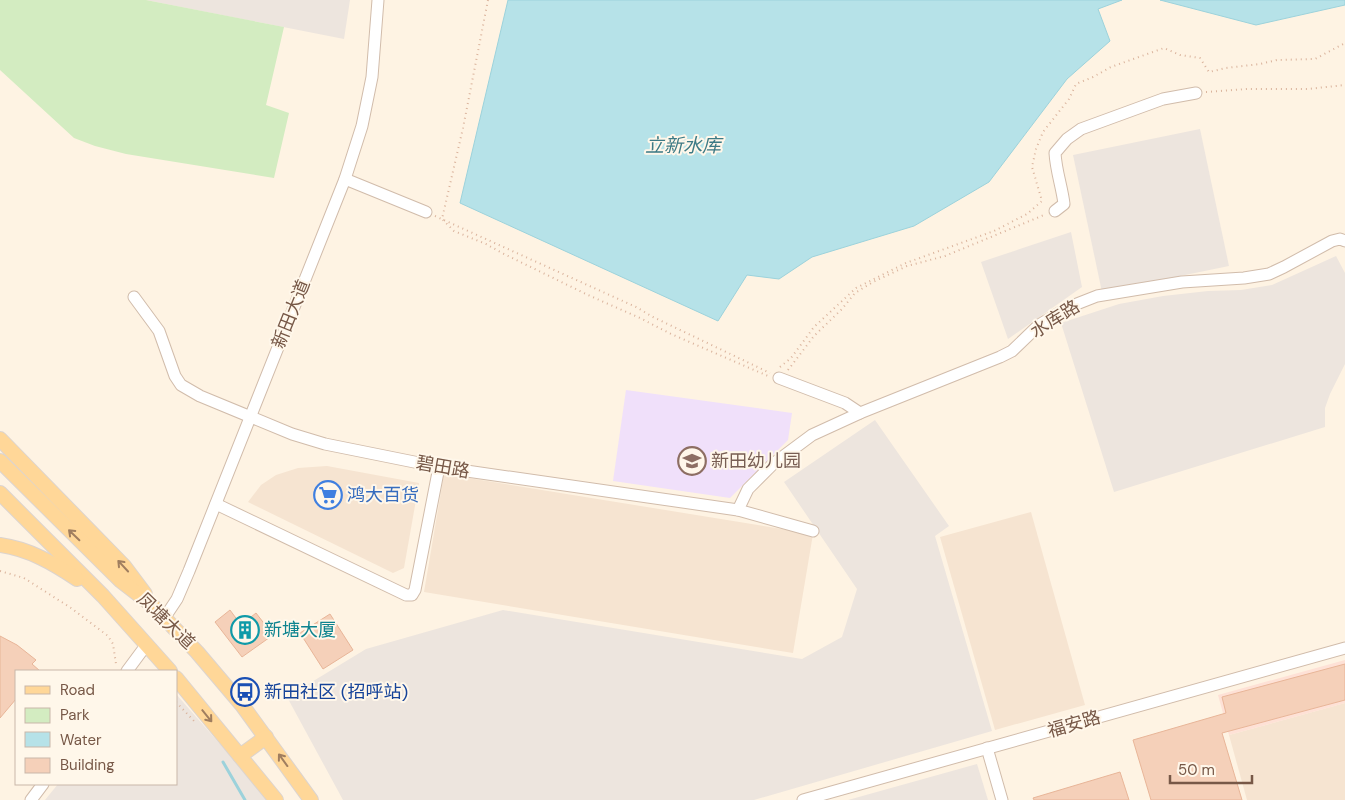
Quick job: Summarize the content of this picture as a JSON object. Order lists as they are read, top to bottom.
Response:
{
  "streets": {
    "main road": ["凤塘大道"],
    "street": [
      "新田大道",
      "水库路",
      "碧田路",
      "福安路"
    ]
  },
  "crossings": [
    ["新田大道", "碧田路"],
    ["新田大道", "凤塘大道"],
    ["水库路", "碧田路"]
  ],
  "water": ["立新水库"],
  "places": {
    "school or university": ["新田幼儿园"],
    "supermarket": ["鸿大百货"],
    "building": ["新塘大厦"],
    "bus stop": ["新田社区 (招呼站)"]
  },
  "legend": [
    "Road",
    "Park",
    "Water",
    "Building"
  ],
  "scale_bar": "50 m"
}
